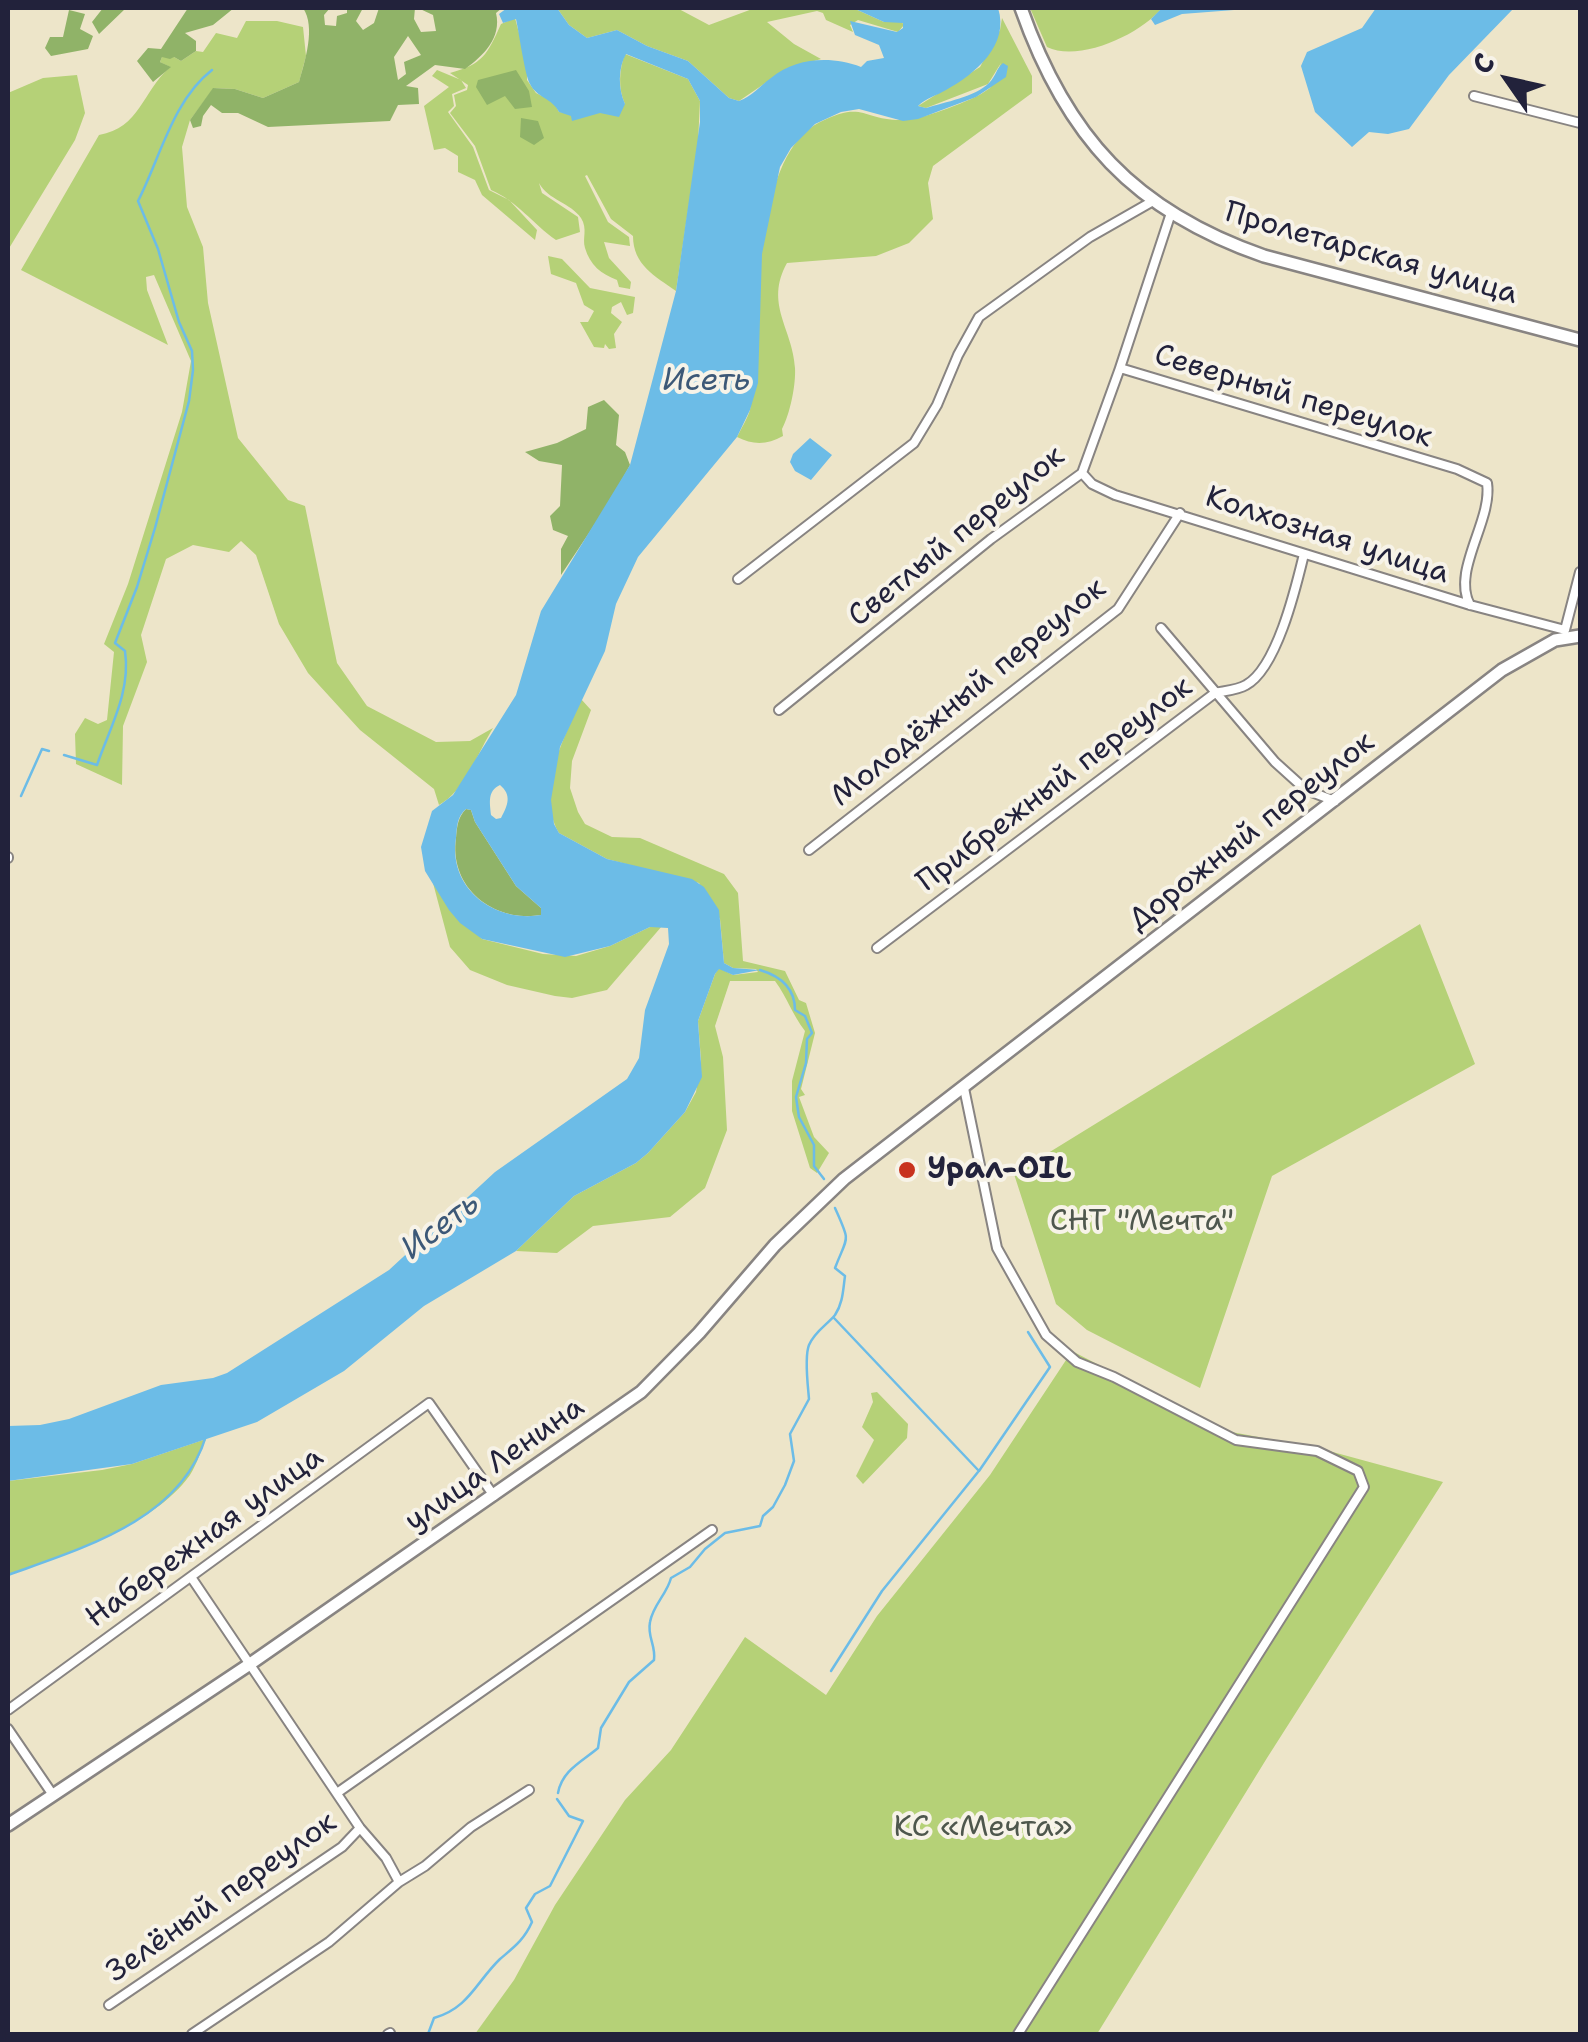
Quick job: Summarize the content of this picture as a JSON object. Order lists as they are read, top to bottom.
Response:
{
  "streets": {
    "main road": ["Пролетарская улица", "Дорожный переулок", "улица Ленина"],
    "street": [
      "Северный переулок",
      "Колхозная улица",
      "Светлый переулок",
      "Молодёжный переулок",
      "Прибрежный переулок",
      "Набережная улица",
      "Зелёный переулок"
    ]
  },
  "crossings": [
    ["Пролетарская улица", "Северный переулок"],
    ["Северный переулок", "Колхозная улица"],
    ["Северный переулок", "Светлый переулок"],
    ["Колхозная улица", "Светлый переулок"],
    ["Колхозная улица", "Молодёжный переулок"],
    ["Колхозная улица", "Прибрежный переулок"],
    ["Колхозная улица", "Дорожный переулок"],
    ["Дорожный переулок", "улица Ленина"],
    ["улица Ленина", "Набережная улица"]
  ],
  "water": ["Исеть"],
  "parks": ["СНТ \"Мечта\"", "КС «Мечта»"],
  "places": ["Урал-OIL"],
  "north": "top left"
}
